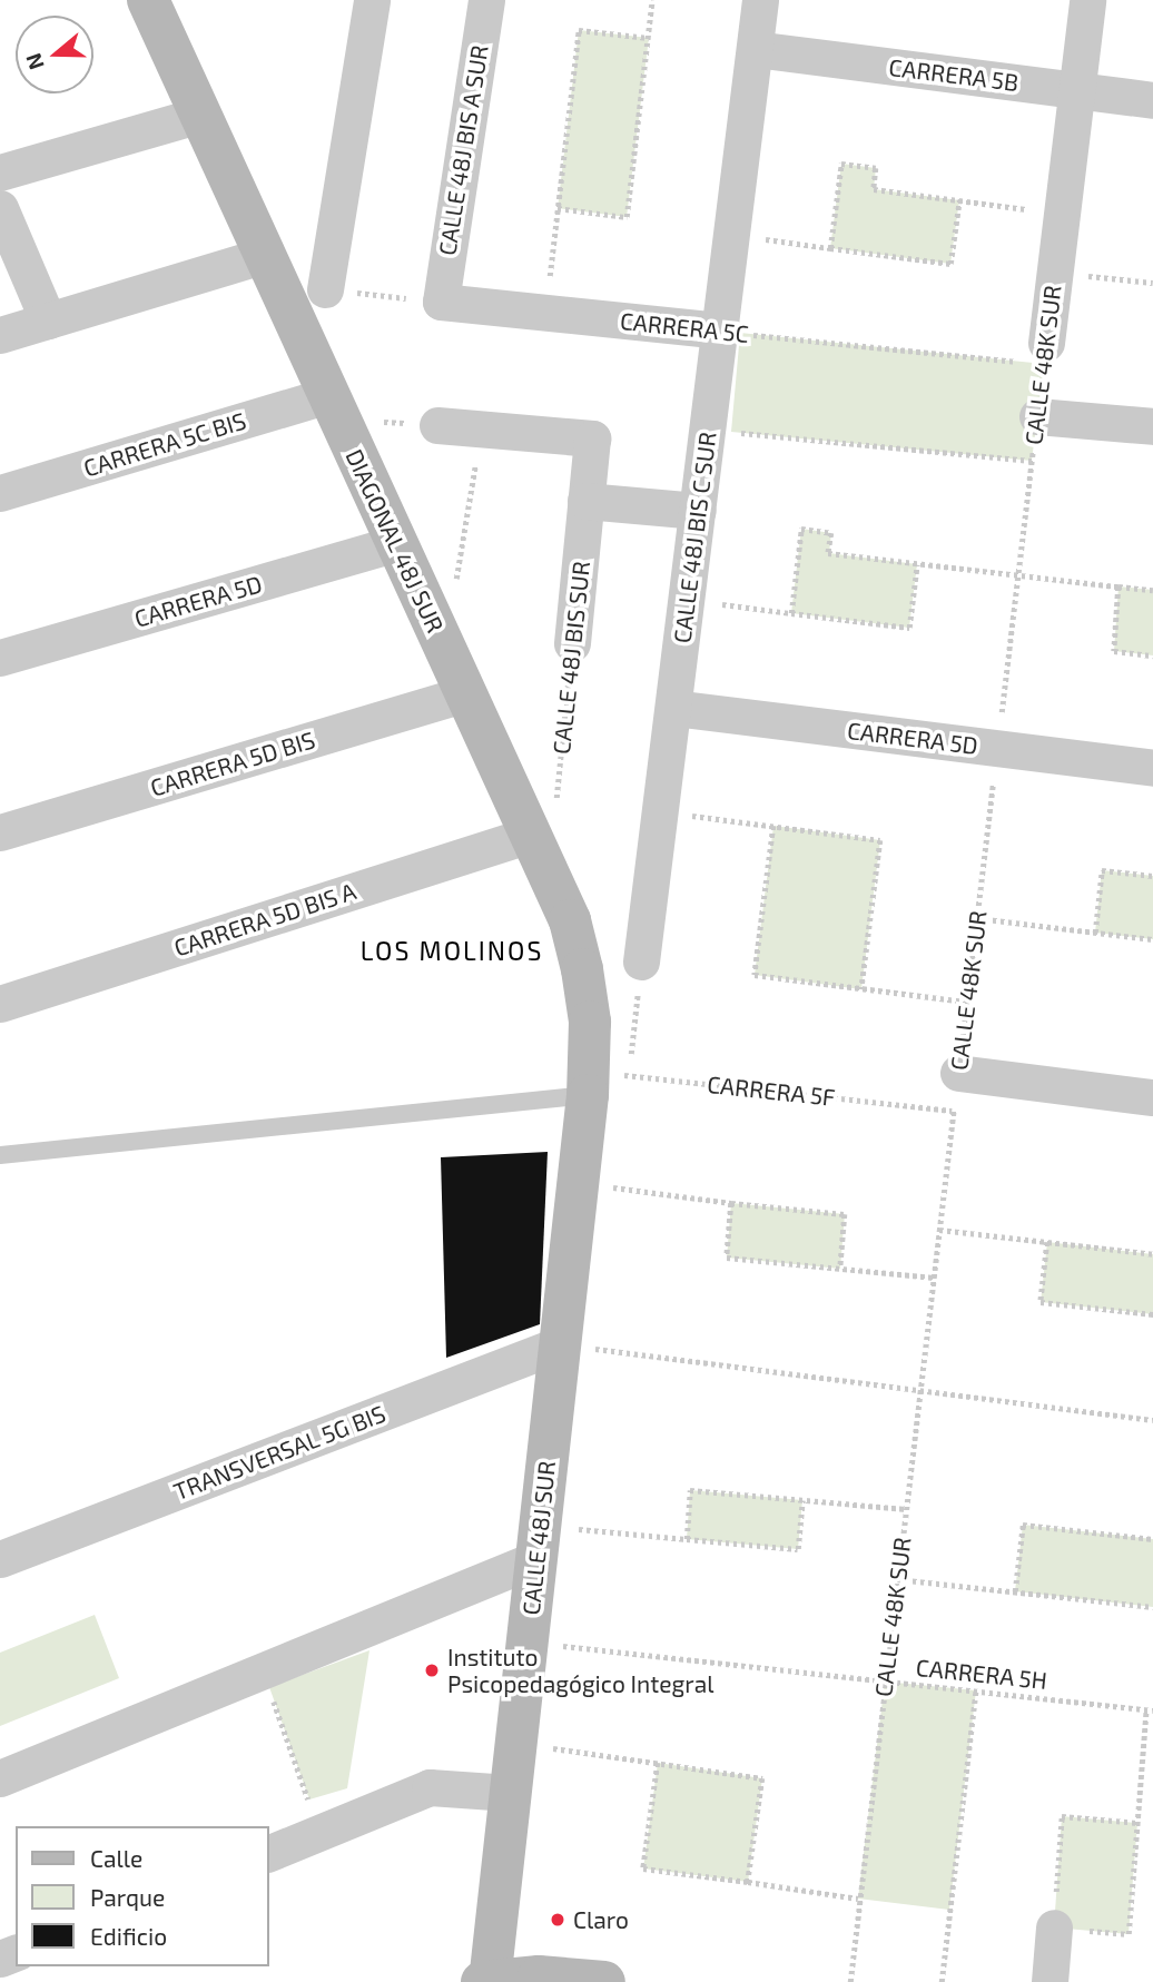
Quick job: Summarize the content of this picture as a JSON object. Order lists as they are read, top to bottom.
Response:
{
  "streets": {
    "street": [
      "CARRERA 5B",
      "CALLE 48J BIS A SUR",
      "CARRERA 5C",
      "CALLE 48K SUR",
      "CARRERA 5C BIS",
      "CALLE 48J BIS C SUR",
      "DIAGONAL 48J SUR",
      "CARRERA 5D",
      "CALLE 48J BIS SUR",
      "CARRERA 5D BIS",
      "CARRERA 5D BIS A",
      "TRANSVERSAL 5G BIS",
      "CALLE 48J SUR"
    ],
    "path": ["CARRERA 5F", "CARRERA 5H"]
  },
  "crossings": [
    ["CARRERA 5B", "CALLE 48K SUR"],
    ["CARRERA 5B", "CALLE 48J BIS C SUR"],
    ["CALLE 48J BIS A SUR", "CARRERA 5C"],
    ["CARRERA 5C", "CALLE 48K SUR"],
    ["CARRERA 5C", "CALLE 48J BIS C SUR"],
    ["CALLE 48K SUR", "CARRERA 5D"],
    ["CALLE 48K SUR", "CARRERA 5F"],
    ["CALLE 48K SUR", "CARRERA 5H"],
    ["CARRERA 5C BIS", "DIAGONAL 48J SUR"],
    ["CALLE 48J BIS C SUR", "CARRERA 5D"],
    ["DIAGONAL 48J SUR", "CARRERA 5D"],
    ["DIAGONAL 48J SUR", "CALLE 48J BIS SUR"],
    ["DIAGONAL 48J SUR", "CARRERA 5D BIS"],
    ["DIAGONAL 48J SUR", "CARRERA 5D BIS A"],
    ["DIAGONAL 48J SUR", "CARRERA 5F"],
    ["DIAGONAL 48J SUR", "CALLE 48J SUR"],
    ["CALLE 48J BIS SUR", "CARRERA 5D BIS A"],
    ["CARRERA 5F", "CALLE 48J SUR"],
    ["TRANSVERSAL 5G BIS", "CALLE 48J SUR"],
    ["CALLE 48J SUR", "CARRERA 5H"]
  ],
  "districts": ["LOS MOLINOS"],
  "places": ["Instituto Psicopedagógico Integral", "Claro"],
  "legend": ["Calle", "Parque", "Edificio"],
  "north": "left"
}
